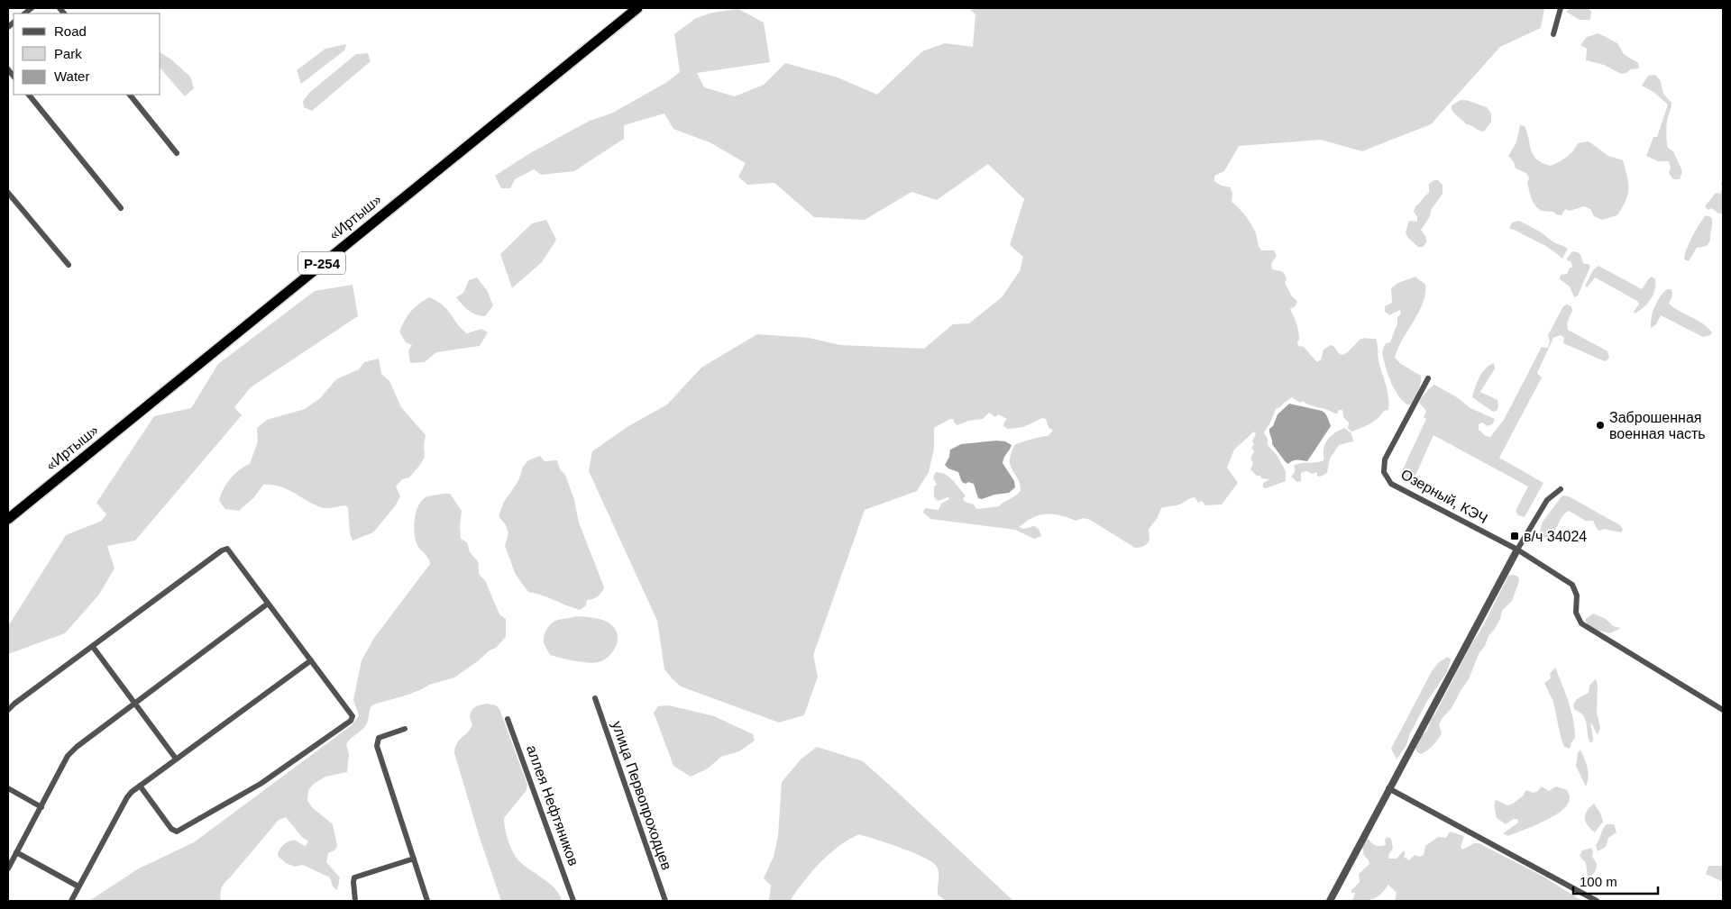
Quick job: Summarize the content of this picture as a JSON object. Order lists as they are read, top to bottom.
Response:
{
  "streets": {
    "highway": ["«Иртыш»", "Р-254"],
    "street": ["Озерный, КЭЧ", "улица Первопроходцев", "аллея Нефтяников"]
  },
  "places": {
    "other": ["Заброшенная военная часть"],
    "transit": ["в/ч 34024"]
  },
  "legend": ["Road", "Park", "Water"],
  "scale_bar": "100 m"
}
